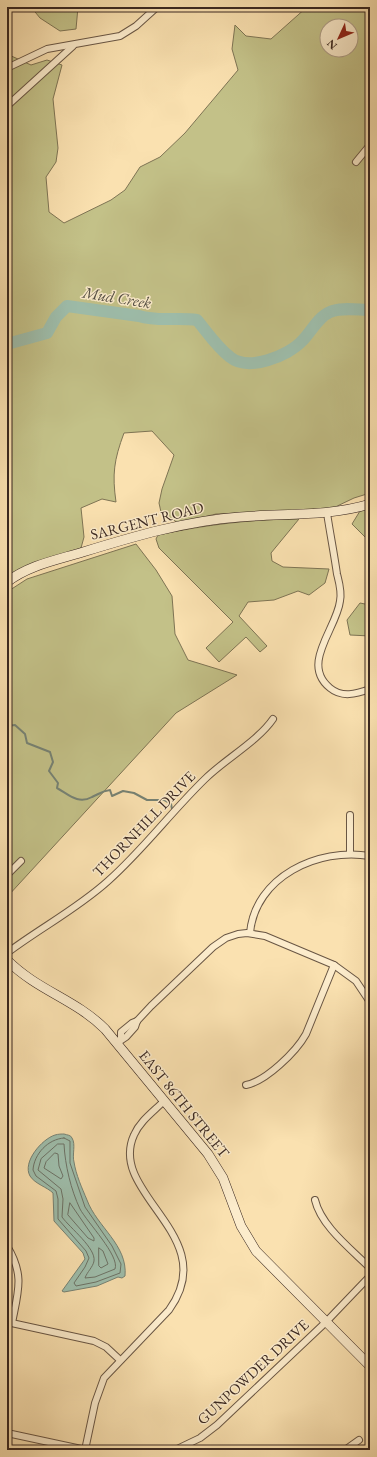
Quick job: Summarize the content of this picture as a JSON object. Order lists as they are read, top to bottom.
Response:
{
  "streets": {
    "street": [
      "SARGENT ROAD",
      "THORNHILL DRIVE",
      "EAST 86TH STREET",
      "GUNPOWDER DRIVE"
    ]
  },
  "crossings": [
    ["EAST 86TH STREET", "GUNPOWDER DRIVE"]
  ],
  "water": ["Mud Creek"],
  "north": "bottom left"
}
